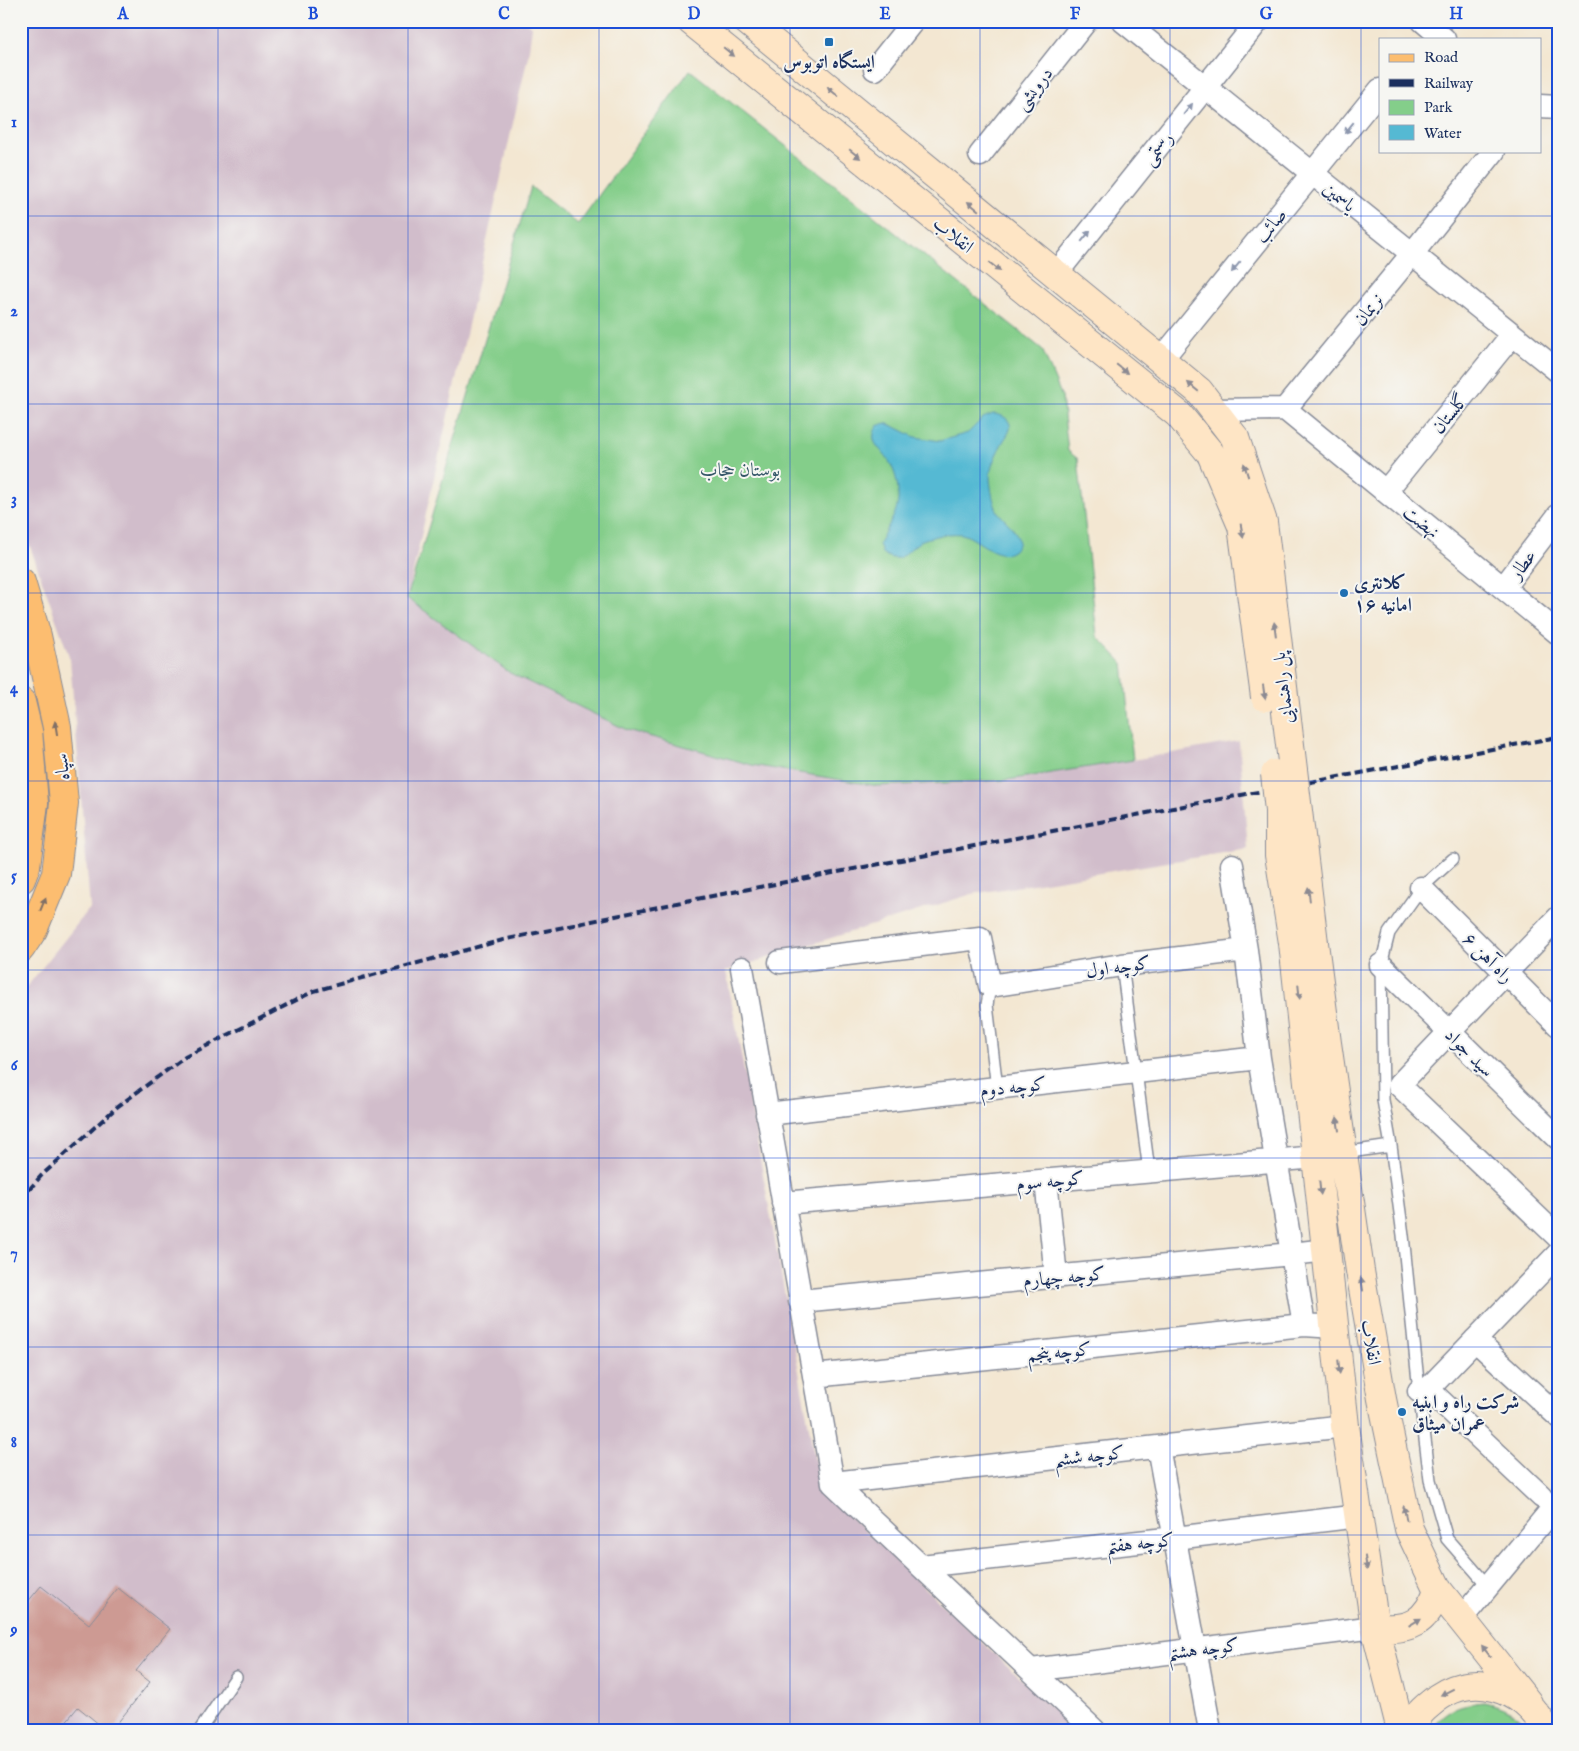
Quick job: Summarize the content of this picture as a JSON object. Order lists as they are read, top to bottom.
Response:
{
  "streets": {
    "main road": ["انقلاب", "پل راهنمایی", "سپاه"],
    "street": [
      "درویشی",
      "رستمی",
      "یاسمین",
      "صائب",
      "نریمان",
      "گلستان",
      "نهضت",
      "عطار",
      "راه آهن ۶",
      "کوچه اول",
      "سید جواد",
      "کوچه دوم",
      "کوچه سوم",
      "کوچه چهارم",
      "کوچه پنجم",
      "کوچه ششم",
      "کوچه هفتم",
      "کوچه هشتم"
    ]
  },
  "crossings": [
    ["رستمی", "یاسمین"],
    ["رستمی", "انقلاب"],
    ["یاسمین", "صائب"],
    ["یاسمین", "نریمان"],
    ["یاسمین", "گلستان"],
    ["صائب", "انقلاب"],
    ["انقلاب", "پل راهنمایی"],
    ["انقلاب", "کوچه سوم"],
    ["انقلاب", "کوچه چهارم"],
    ["انقلاب", "کوچه پنجم"],
    ["انقلاب", "کوچه ششم"],
    ["انقلاب", "کوچه هفتم"],
    ["انقلاب", "کوچه هشتم"],
    ["نریمان", "نهضت"],
    ["گلستان", "نهضت"],
    ["نهضت", "عطار"]
  ],
  "one_way": ["رستمی", "صائب"],
  "parks": ["بوستان حجاب"],
  "places": {
    "transit": ["ایستگاه اتوبوس"],
    "other": ["کلانتری ۱۶ امانیه", "شرکت راه و ابنیه عمران میثاق"]
  },
  "legend": [
    "Road",
    "Railway",
    "Park",
    "Water"
  ],
  "grid": {
    "columns": [
      "A",
      "B",
      "C",
      "D",
      "E",
      "F",
      "G",
      "H"
    ],
    "rows": [
      "1",
      "2",
      "3",
      "4",
      "5",
      "6",
      "7",
      "8",
      "9"
    ]
  }
}
